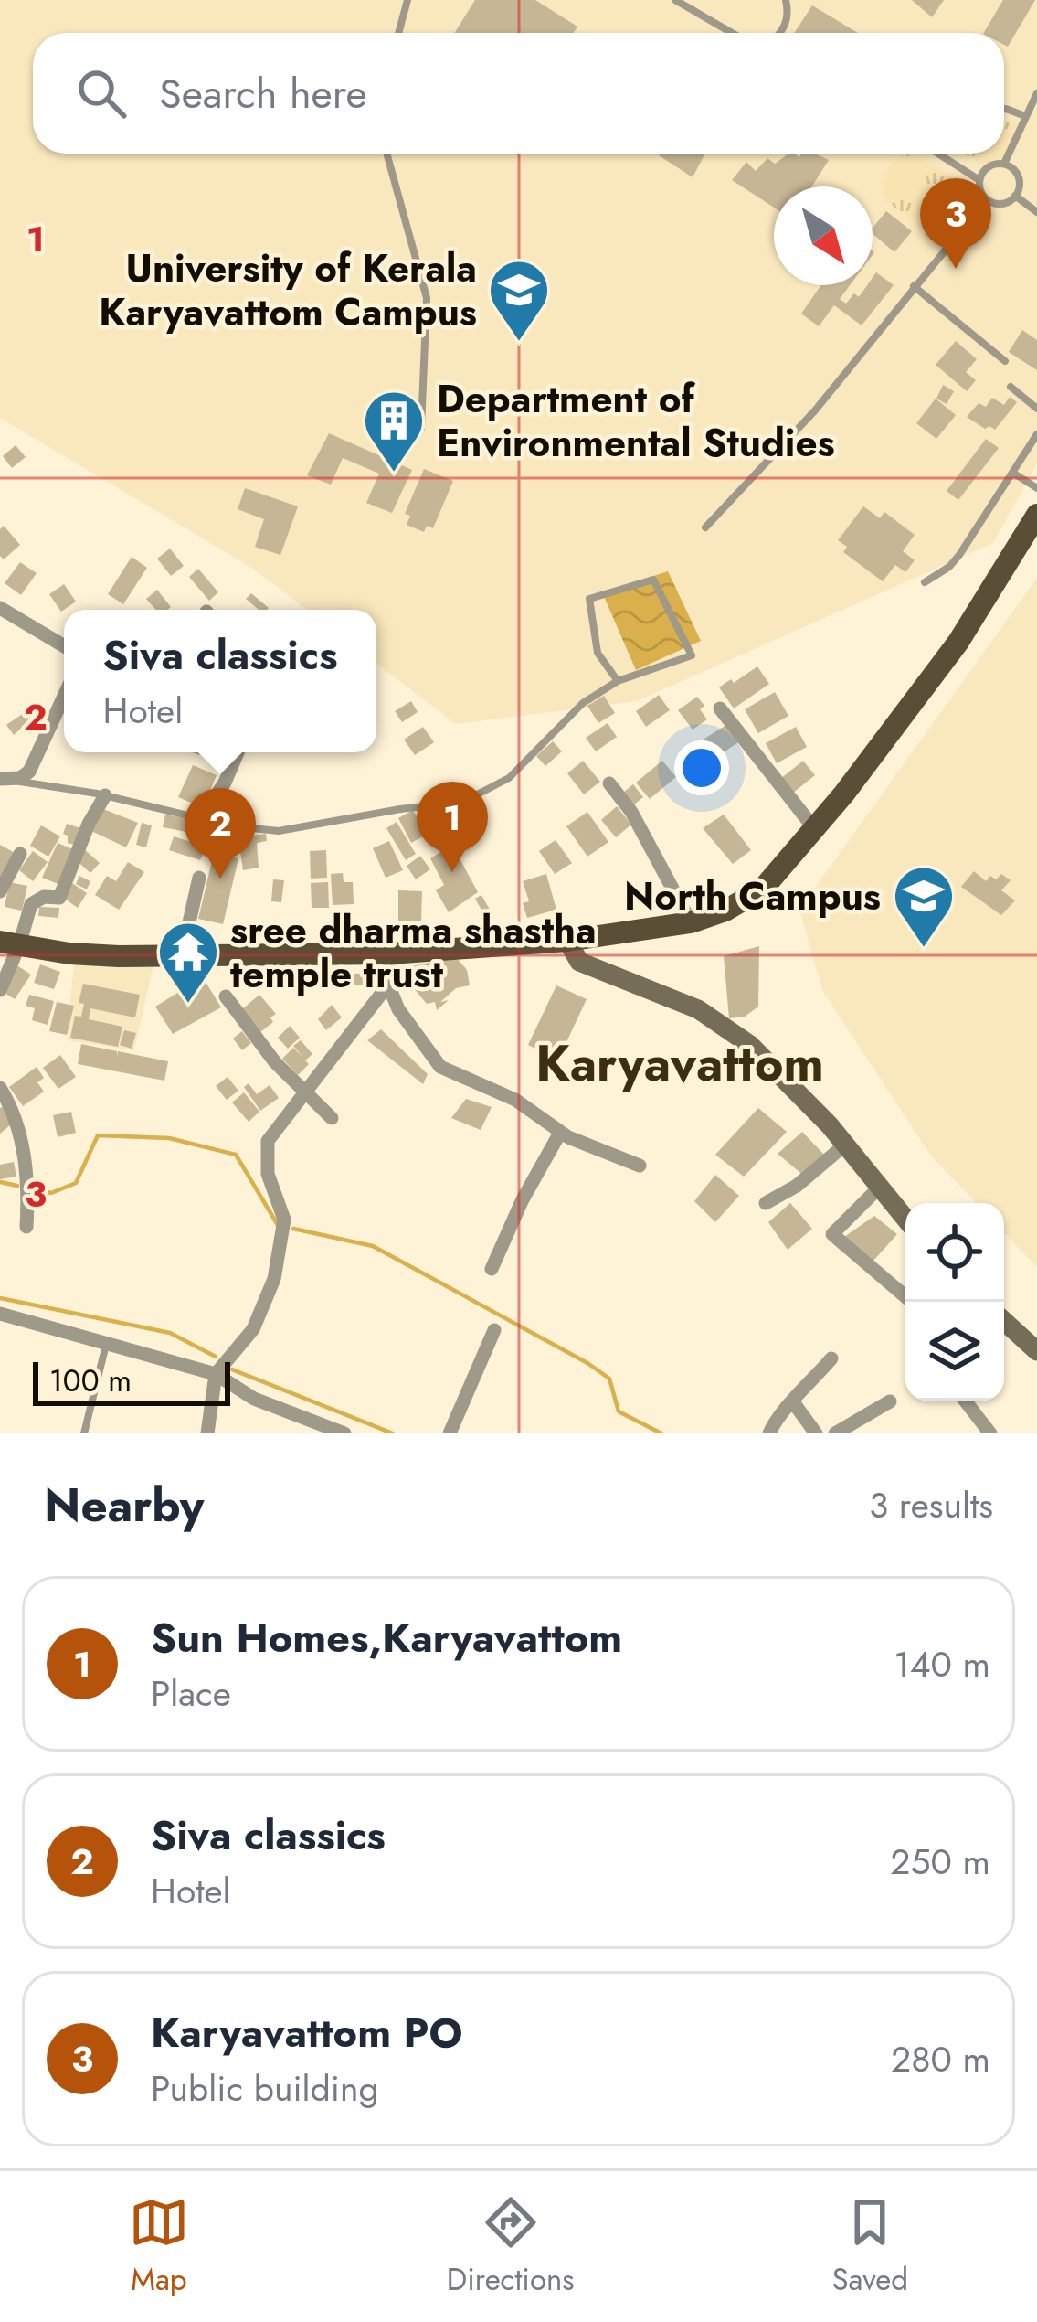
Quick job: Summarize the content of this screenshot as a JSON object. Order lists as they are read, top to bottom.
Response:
{
  "districts": ["Karyavattom"],
  "places": {
    "school or university": ["University of Kerala Karyavattom Campus", "North Campus"],
    "building": ["Department of Environmental Studies"],
    "temple": ["sree dharma shastha temple trust"]
  },
  "scale_bar": "100 m",
  "north": "bottom right",
  "page": {
    "search": "Search here",
    "pins": ["3", "1", "2"],
    "popup": ["Siva classics", "Hotel"],
    "scale": "100 m",
    "heading": ["Nearby", "3 results"],
    "list": [
      {
        "mark": "1",
        "name": "Sun Homes,Karyavattom",
        "note": "Place",
        "value": "140 m"
      },
      {
        "mark": "2",
        "name": "Siva classics",
        "note": "Hotel",
        "value": "250 m"
      },
      {
        "mark": "3",
        "name": "Karyavattom PO",
        "note": "Public building",
        "value": "280 m"
      }
    ],
    "nav": ["Map", "Directions", "Saved"]
  },
  "grid": {
    "rows": ["1", "2", "3"]
  }
}
